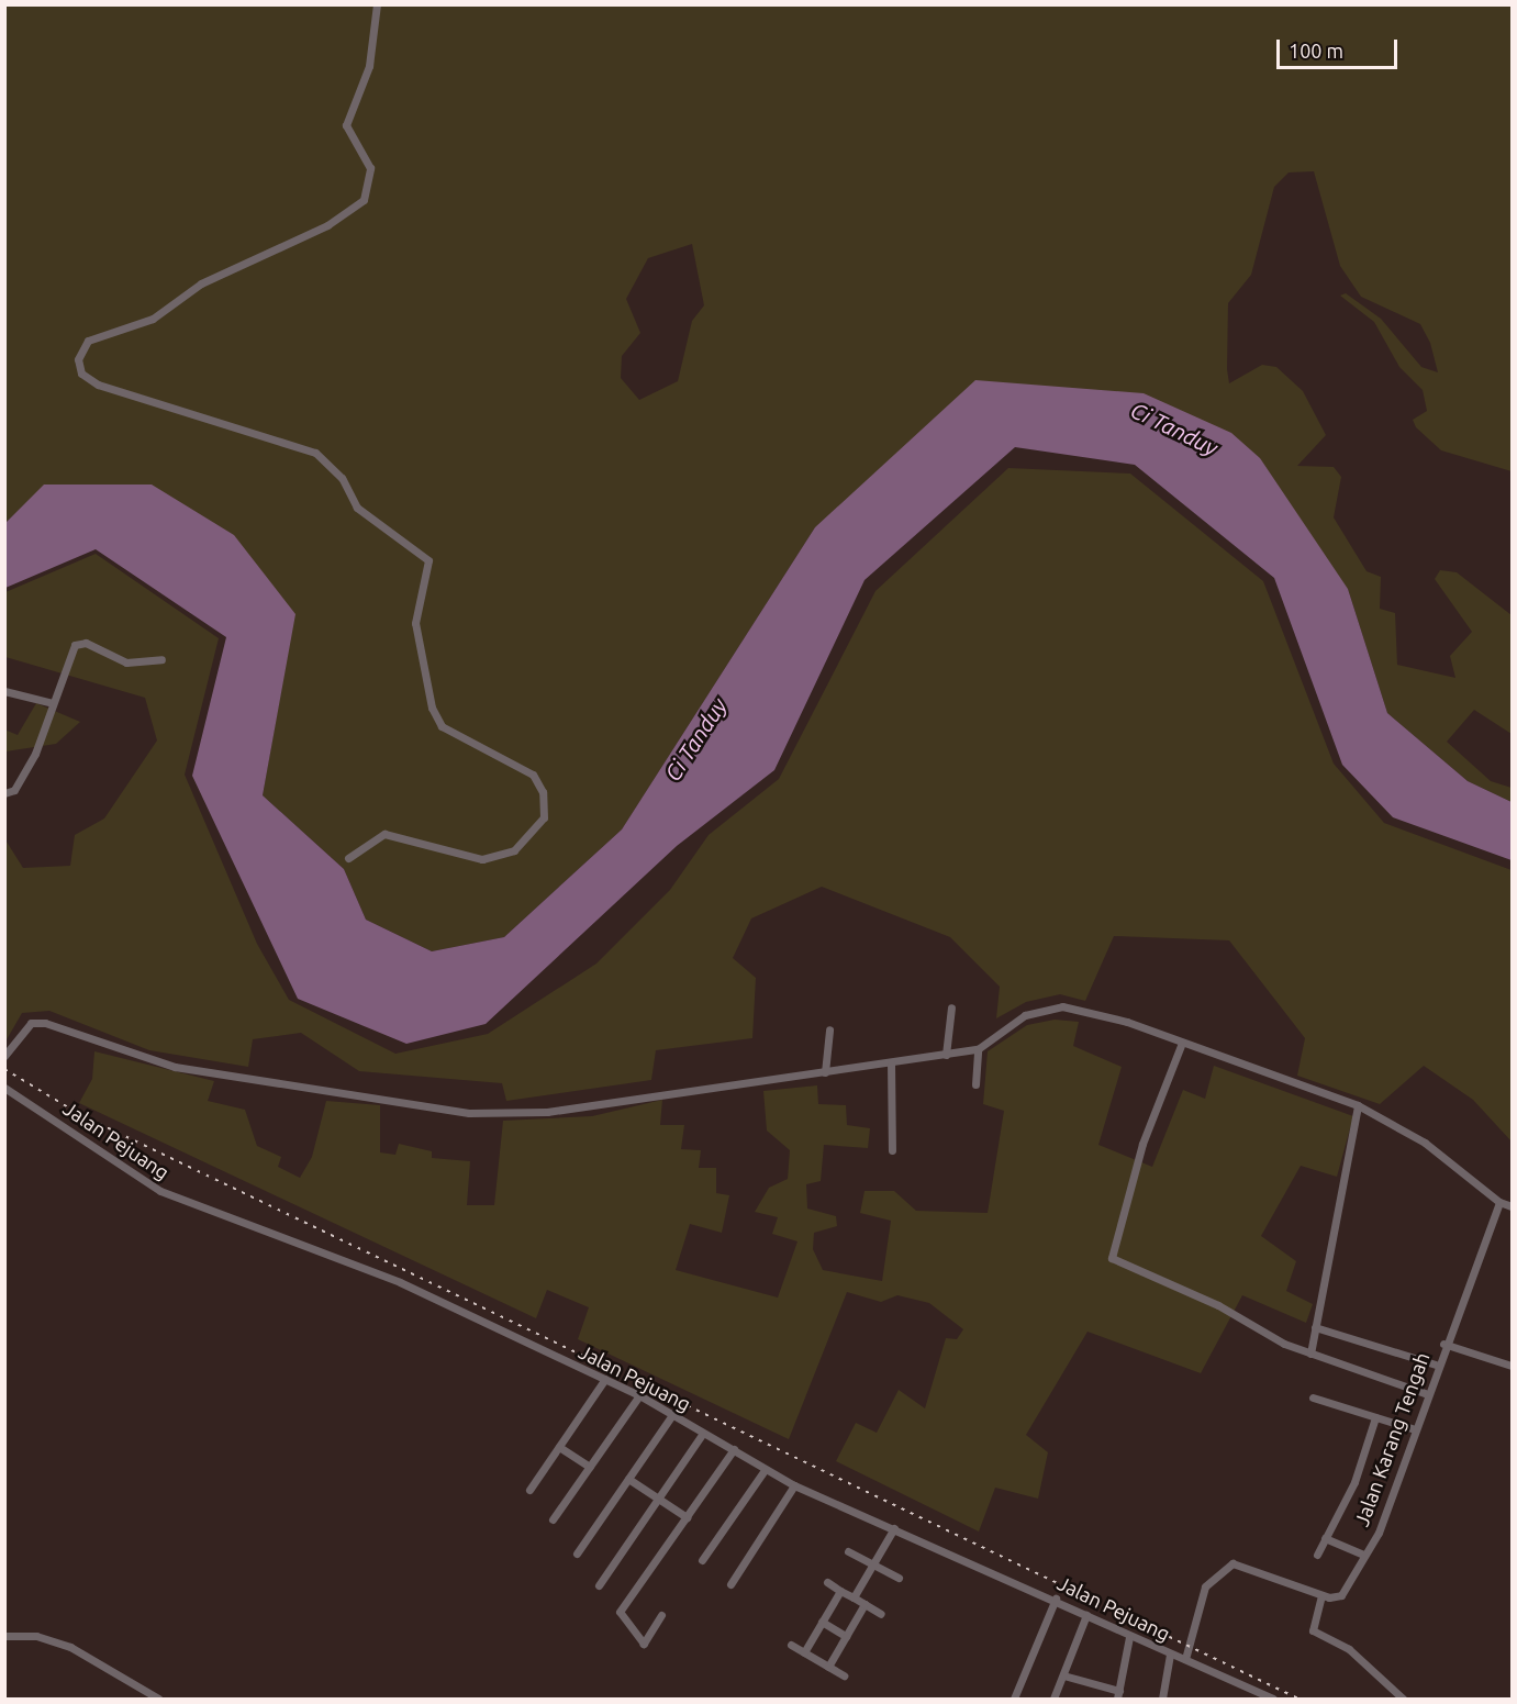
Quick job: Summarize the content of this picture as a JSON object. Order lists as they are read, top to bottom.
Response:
{
  "streets": {
    "street": ["Jalan Pejuang", "Jalan Karang Tengah"]
  },
  "water": ["Ci Tanduy"],
  "scale_bar": "100 m"
}
